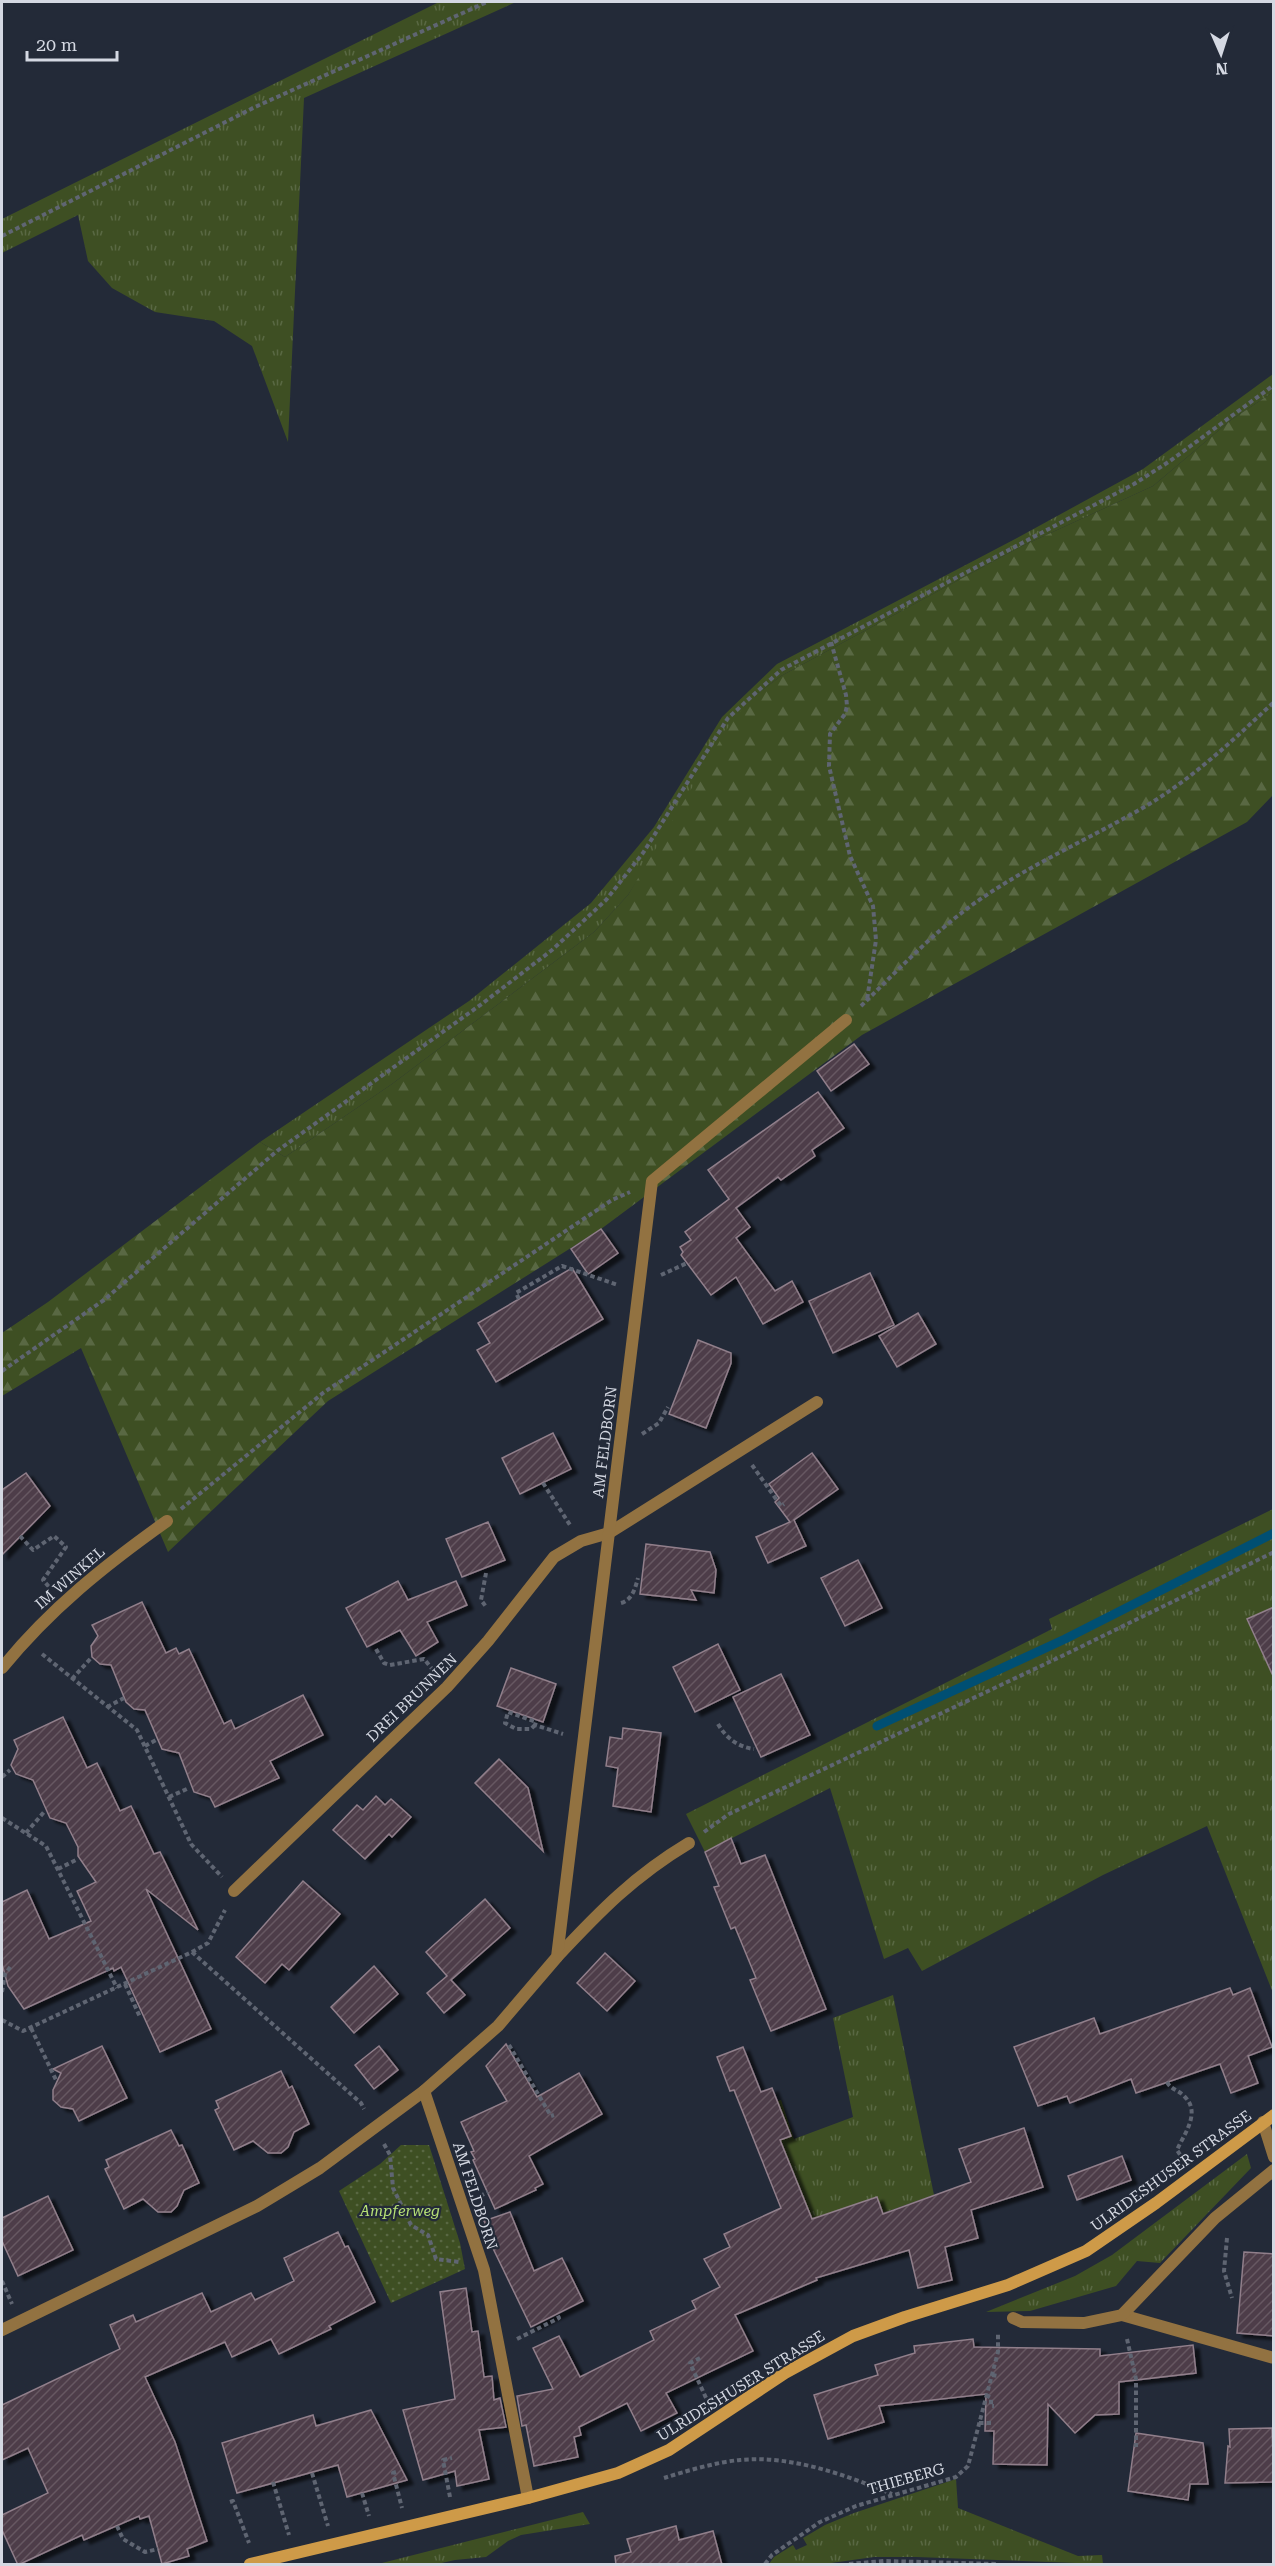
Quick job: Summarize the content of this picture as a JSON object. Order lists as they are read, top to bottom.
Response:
{
  "streets": {
    "street": [
      "AM FELDBORN",
      "IM WINKEL",
      "DREI BRUNNEN",
      "ULRIDESHUSER STRASSE"
    ],
    "path": ["THIEBERG"]
  },
  "crossings": [
    ["AM FELDBORN", "DREI BRUNNEN"],
    ["AM FELDBORN", "ULRIDESHUSER STRASSE"]
  ],
  "parks": ["Ampferweg"],
  "scale_bar": "20 m",
  "north": "bottom"
}
